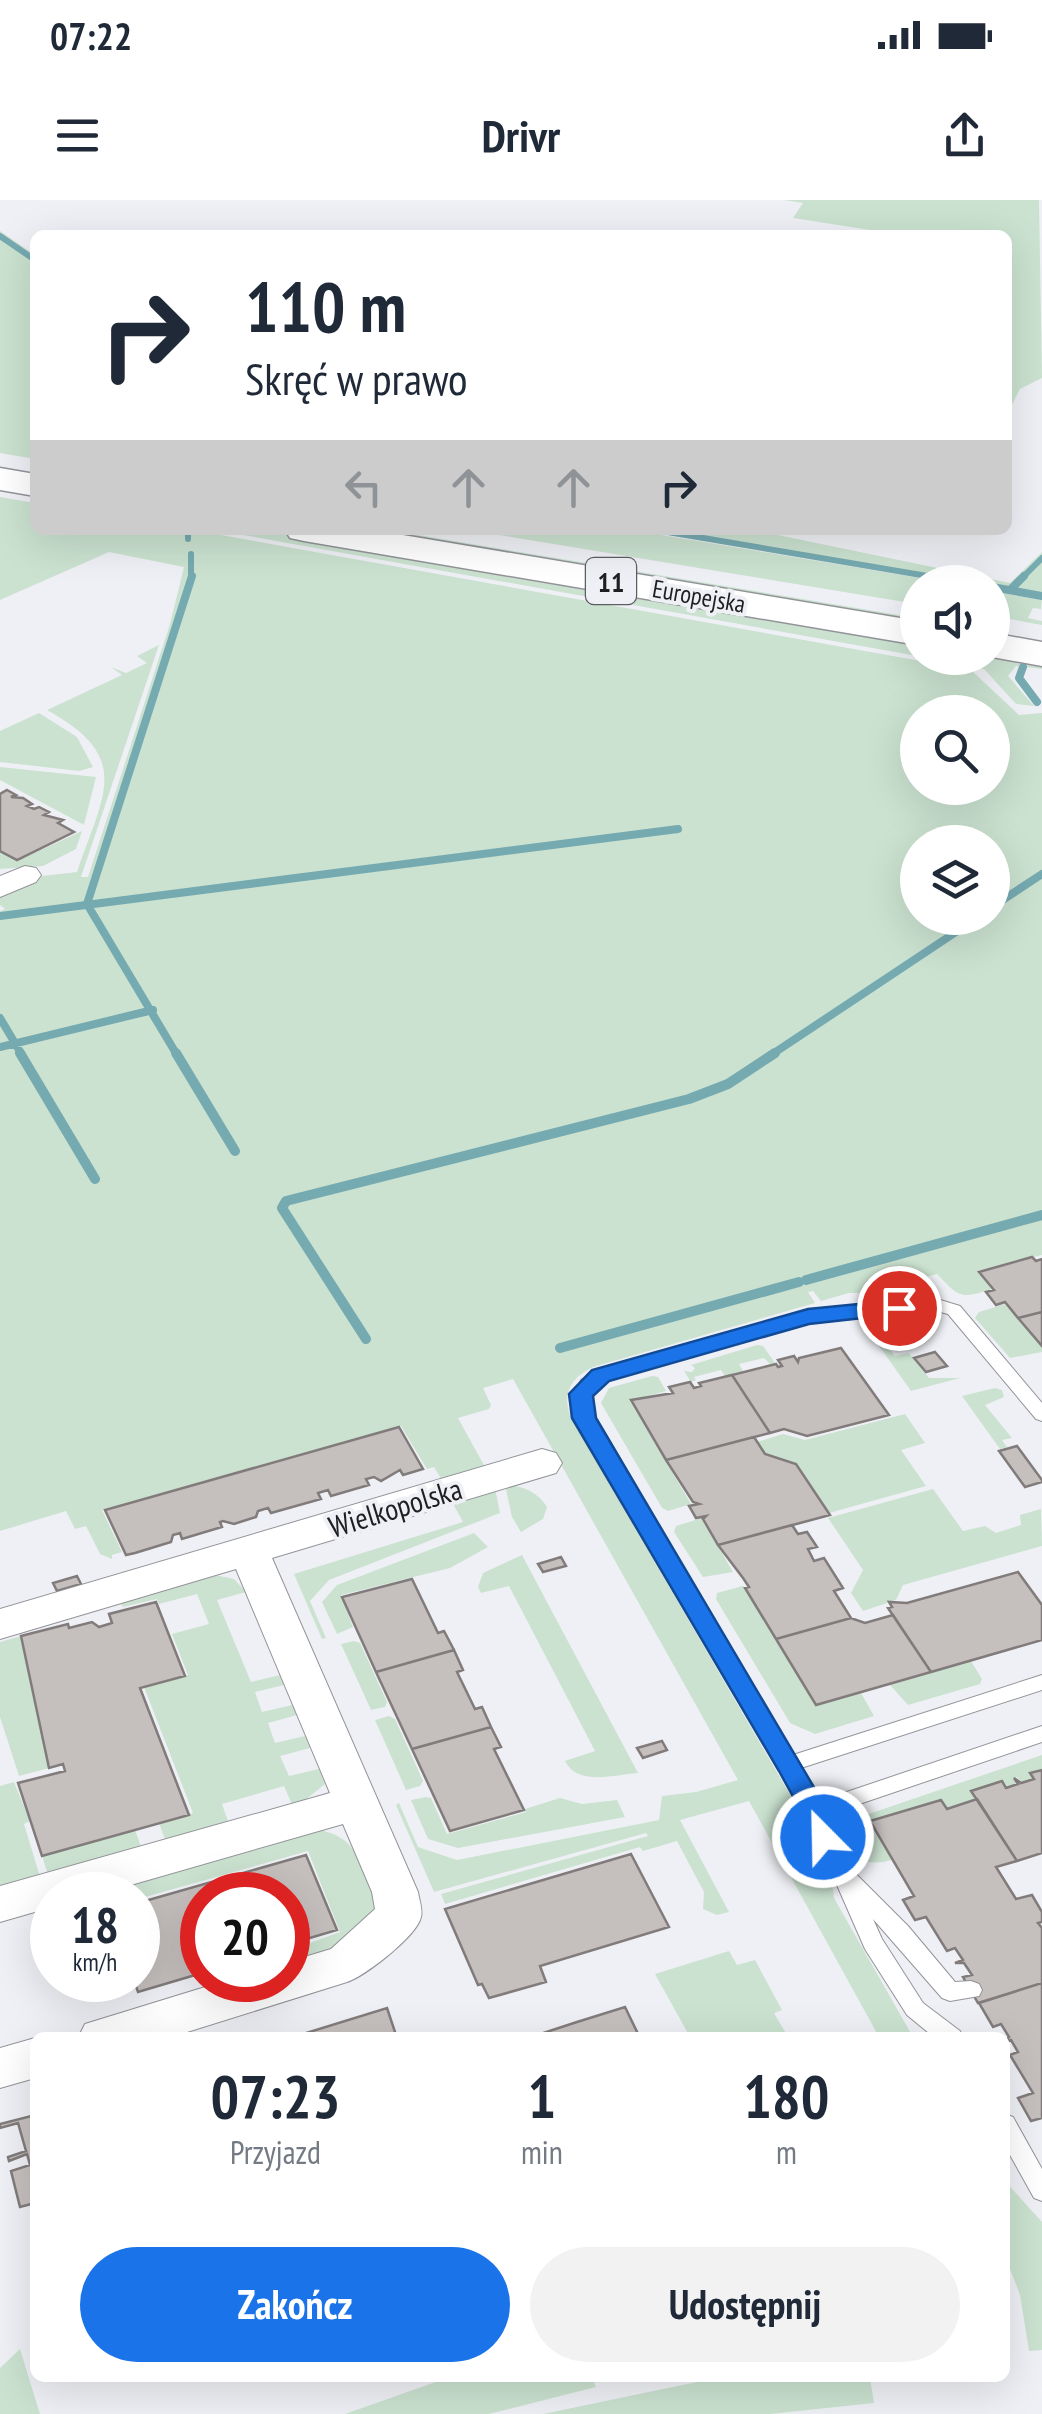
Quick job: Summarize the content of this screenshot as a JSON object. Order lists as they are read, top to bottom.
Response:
{
  "streets": {
    "main road": ["11", "Europejska"],
    "street": ["Wielkopolska"]
  },
  "page": {
    "status": "07:22",
    "header": "Drivr",
    "turn": ["110 m", "Skręć w prawo"],
    "speed": "18 km/h",
    "limit": "20",
    "eta": [
      "07:23",
      "Przyjazd",
      "1",
      "min",
      "180",
      "m"
    ],
    "buttons": ["Zakończ", "Udostępnij"]
  }
}
